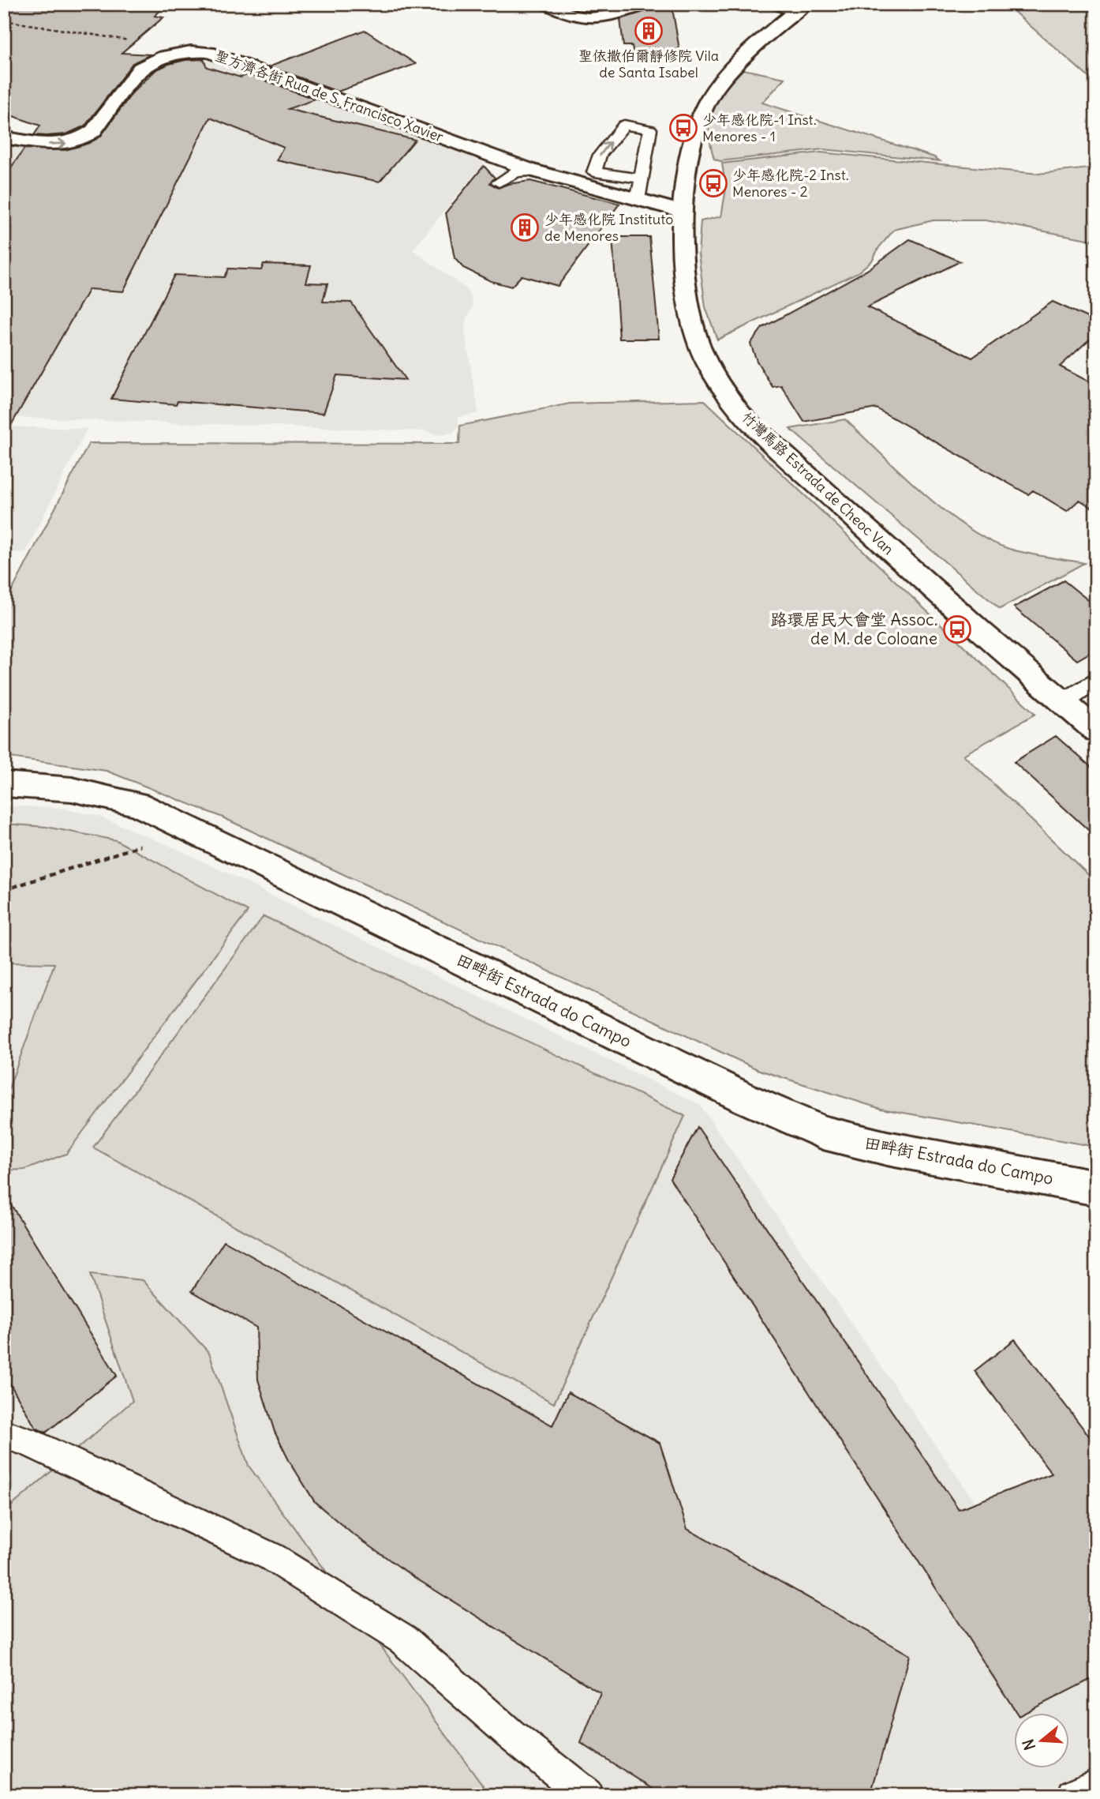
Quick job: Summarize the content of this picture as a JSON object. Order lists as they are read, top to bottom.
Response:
{
  "streets": {
    "main road": ["聖方濟各街 Rua de S. Francisco Xavier", "竹灣馬路 Estrada de Cheoc Van", "田畔街 Estrada do Campo"]
  },
  "crossings": [
    ["聖方濟各街 Rua de S. Francisco Xavier", "竹灣馬路 Estrada de Cheoc Van"]
  ],
  "one_way": ["聖方濟各街 Rua de S. Francisco Xavier"],
  "places": {
    "building": ["聖依撒伯爾靜修院 Vila de Santa Isabel", "少年感化院 Instituto de Menores"],
    "bus stop": ["少年感化院-1 Inst. Menores - 1", "少年感化院-2 Inst. Menores - 2", "路環居民大會堂 Assoc. de M. de Coloane"]
  },
  "north": "left"
}
